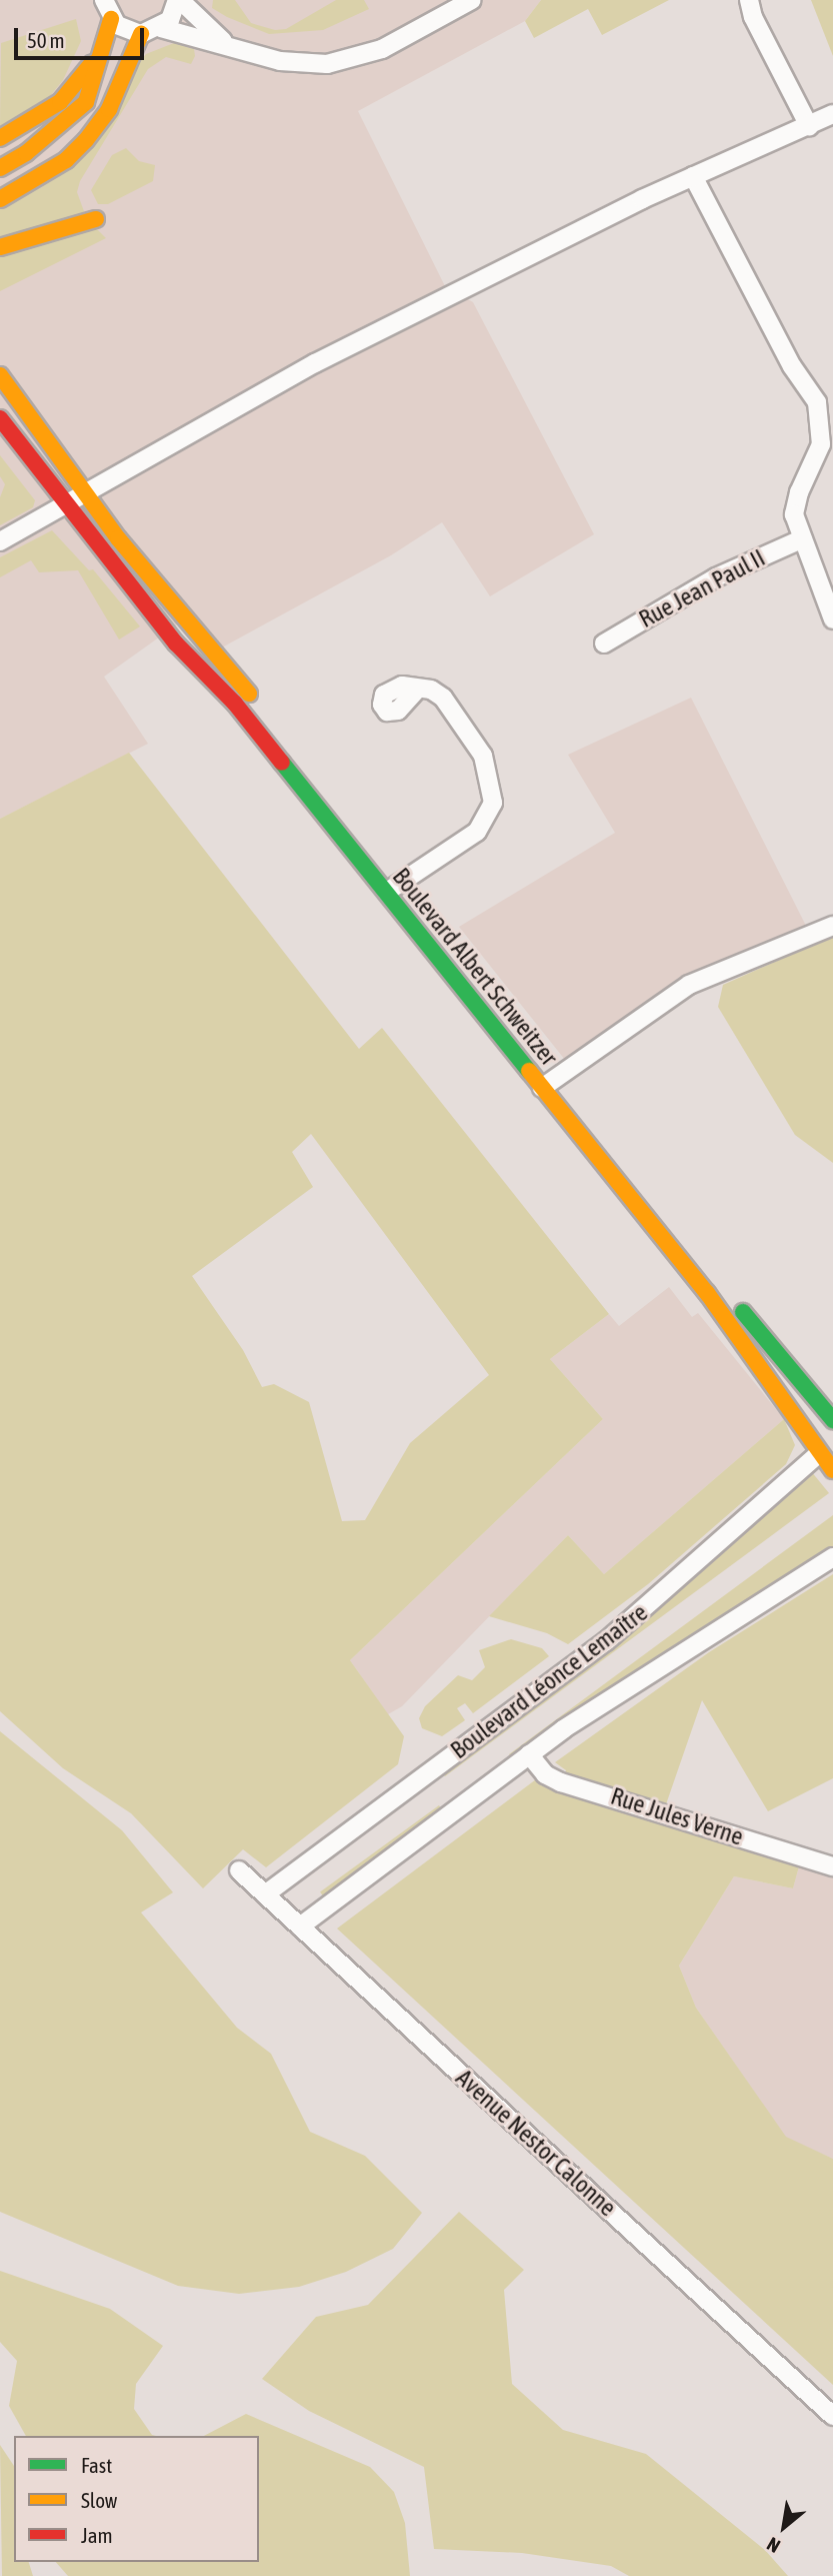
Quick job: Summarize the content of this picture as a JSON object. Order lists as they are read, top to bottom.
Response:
{
  "streets": {
    "main road": ["Boulevard Albert Schweitzer"],
    "street": [
      "Rue Jean Paul II",
      "Boulevard Léonce Lemaître",
      "Rue Jules Verne",
      "Avenue Nestor Calonne"
    ]
  },
  "crossings": [
    ["Boulevard Albert Schweitzer", "Boulevard Léonce Lemaître"],
    ["Boulevard Léonce Lemaître", "Rue Jules Verne"],
    ["Boulevard Léonce Lemaître", "Avenue Nestor Calonne"]
  ],
  "legend": ["Fast", "Slow", "Jam"],
  "scale_bar": "50 m",
  "north": "bottom left"
}
